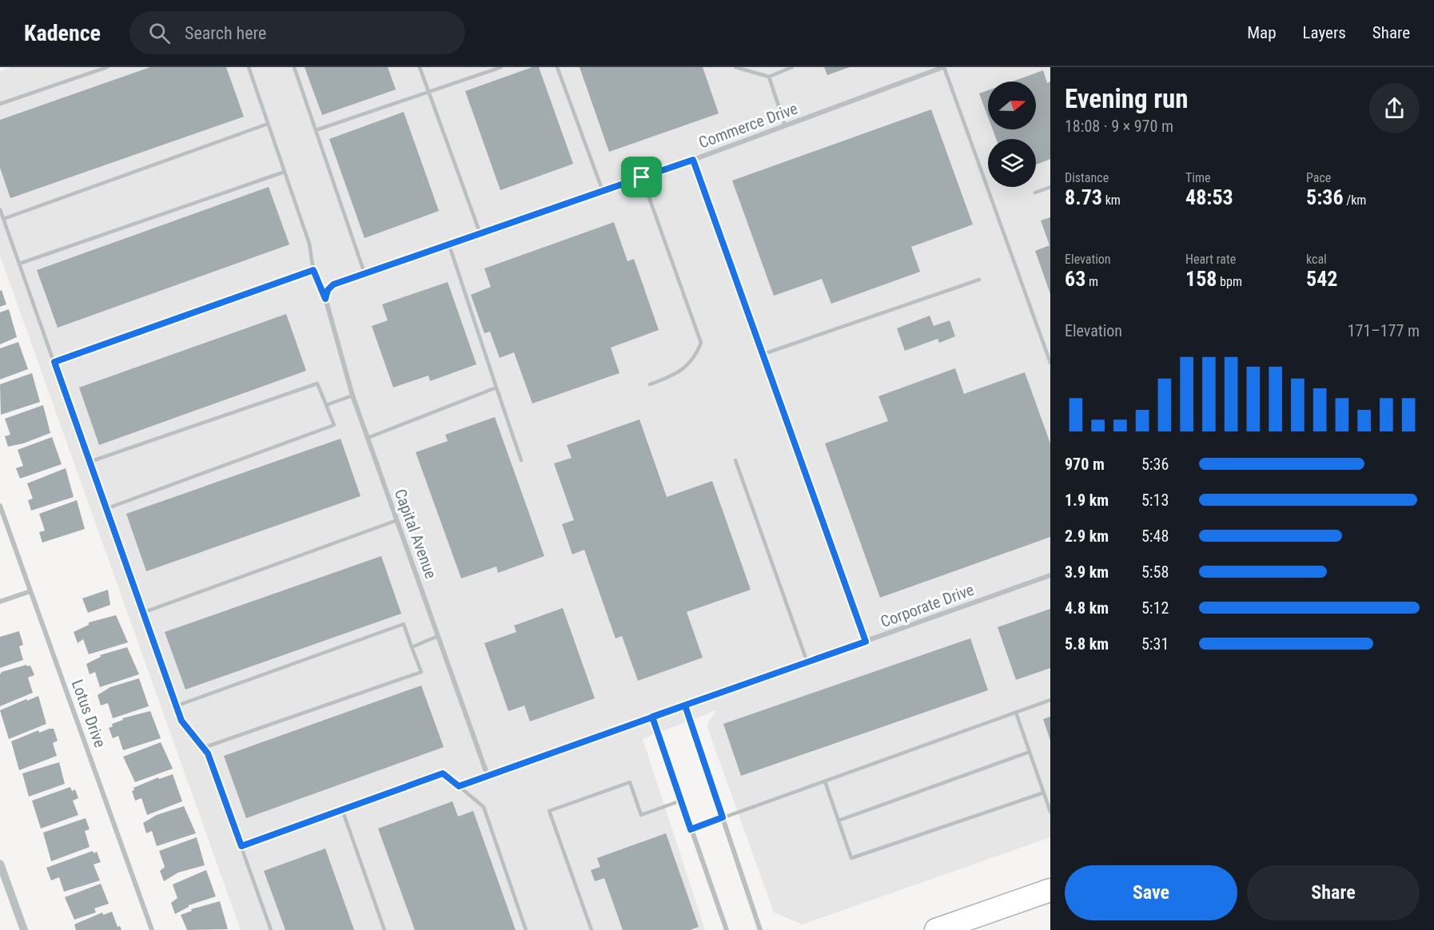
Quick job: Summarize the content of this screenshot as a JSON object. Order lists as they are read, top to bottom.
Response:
{
  "streets": {
    "street": [
      "Commerce Drive",
      "Capital Avenue",
      "Corporate Drive",
      "Lotus Drive"
    ]
  },
  "crossings": [
    ["Commerce Drive", "Capital Avenue"],
    ["Capital Avenue", "Corporate Drive"]
  ],
  "north": "right",
  "page": {
    "header": "Kadence",
    "search": "Search here",
    "nav": ["Map", "Layers", "Share"],
    "heading": ["Evening run", "18:08 · 9 × 970 m"],
    "stats": [
      ["Distance", "8.73 km"],
      ["Time", "48:53"],
      ["Pace", "5:36 /km"],
      ["Elevation", "63 m"],
      ["Heart rate", "158 bpm"],
      ["kcal", "542"]
    ],
    "chart": ["Elevation", "171–177 m"],
    "list": [
      {
        "name": "970 m",
        "note": "5:36"
      },
      {
        "name": "1.9 km",
        "note": "5:13"
      },
      {
        "name": "2.9 km",
        "note": "5:48"
      },
      {
        "name": "3.9 km",
        "note": "5:58"
      },
      {
        "name": "4.8 km",
        "note": "5:12"
      },
      {
        "name": "5.8 km",
        "note": "5:31"
      }
    ],
    "buttons": ["Save", "Share"]
  }
}
